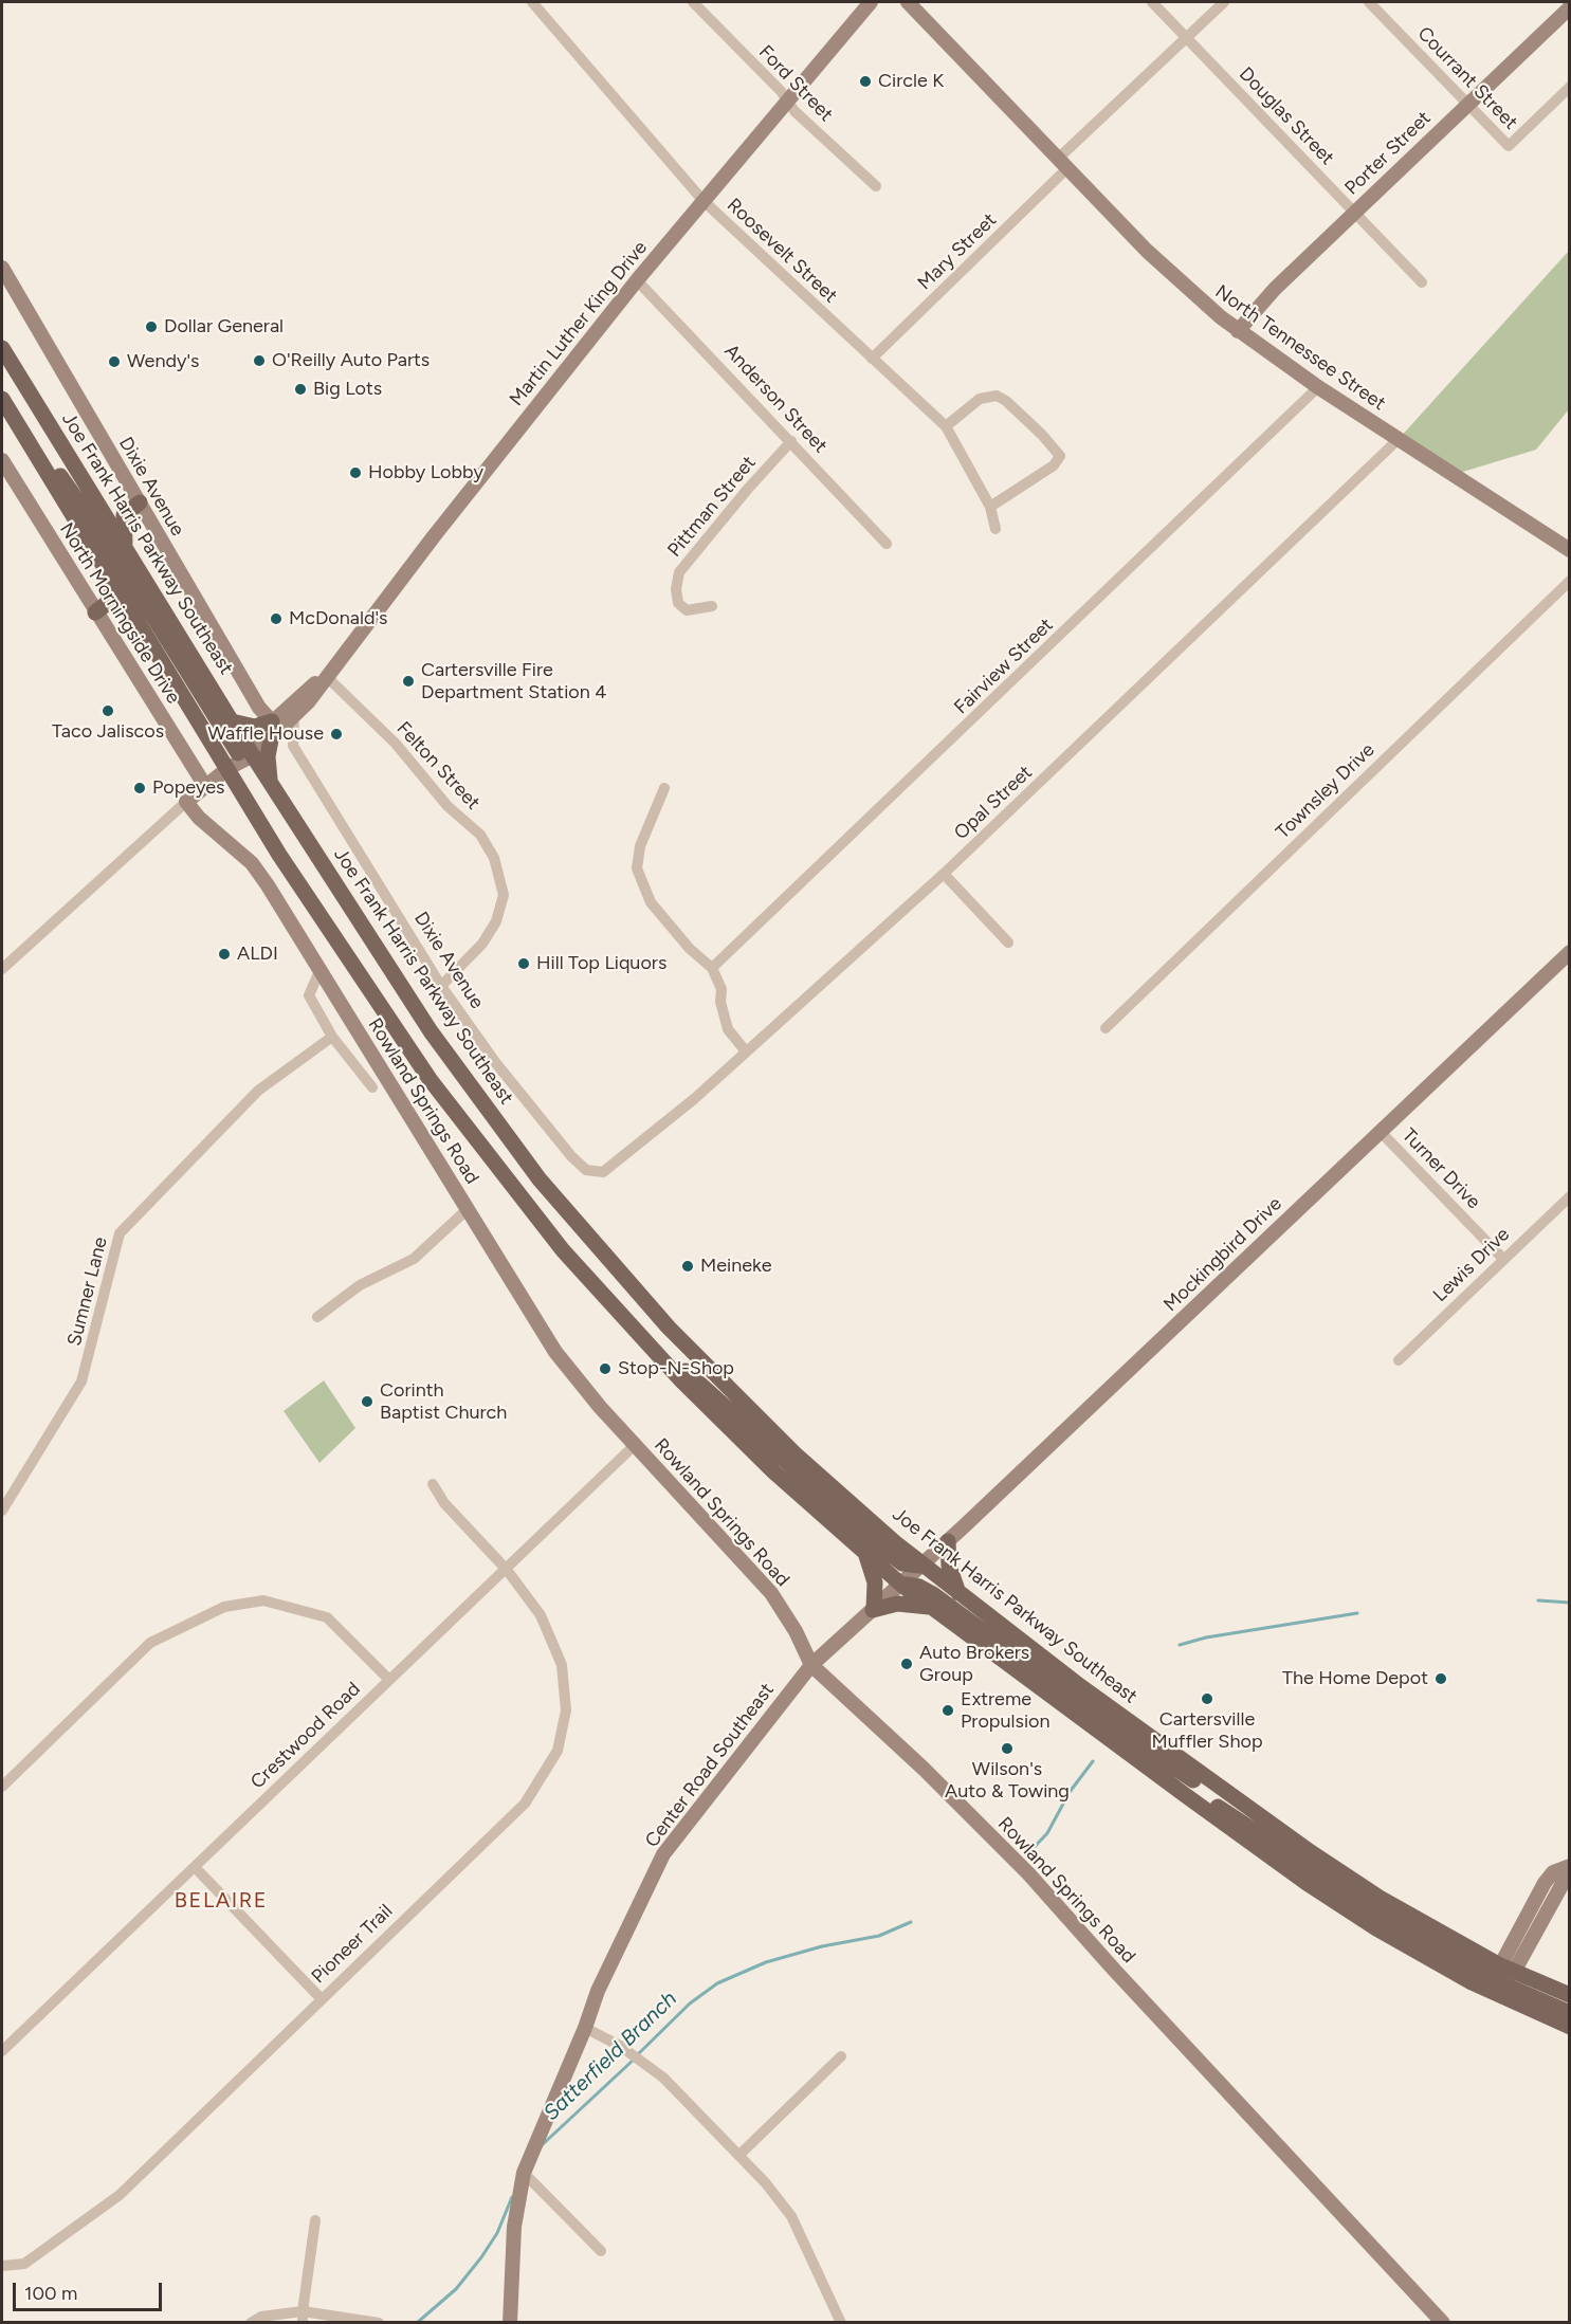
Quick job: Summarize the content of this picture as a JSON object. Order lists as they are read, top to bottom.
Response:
{
  "streets": {
    "main road": ["Joe Frank Harris Parkway Southeast"],
    "street": [
      "Courrant Street",
      "Ford Street",
      "Douglas Street",
      "Porter Street",
      "Roosevelt Street",
      "Mary Street",
      "Martin Luther King Drive",
      "North Tennessee Street",
      "Anderson Street",
      "Dixie Avenue",
      "Pittman Street",
      "North Morningside Drive",
      "Fairview Street",
      "Felton Street",
      "Townsley Drive",
      "Opal Street",
      "Rowland Springs Road",
      "Turner Drive",
      "Mockingbird Drive",
      "Lewis Drive",
      "Sumner Lane",
      "Crestwood Road",
      "Center Road Southeast",
      "Pioneer Trail"
    ]
  },
  "crossings": [
    ["Courrant Street", "Porter Street"],
    ["Ford Street", "Martin Luther King Drive"],
    ["Douglas Street", "Porter Street"],
    ["Douglas Street", "Mary Street"],
    ["Porter Street", "North Tennessee Street"],
    ["Roosevelt Street", "Mary Street"],
    ["Roosevelt Street", "Martin Luther King Drive"],
    ["Mary Street", "North Tennessee Street"],
    ["Martin Luther King Drive", "Anderson Street"],
    ["Martin Luther King Drive", "Dixie Avenue"],
    ["Martin Luther King Drive", "Joe Frank Harris Parkway Southeast"],
    ["Martin Luther King Drive", "North Morningside Drive"],
    ["Martin Luther King Drive", "Felton Street"],
    ["Martin Luther King Drive", "Rowland Springs Road"],
    ["North Tennessee Street", "Fairview Street"],
    ["North Tennessee Street", "Opal Street"],
    ["Anderson Street", "Pittman Street"],
    ["Dixie Avenue", "Felton Street"],
    ["Dixie Avenue", "Opal Street"],
    ["Joe Frank Harris Parkway Southeast", "Mockingbird Drive"],
    ["Rowland Springs Road", "Crestwood Road"],
    ["Rowland Springs Road", "Center Road Southeast"],
    ["Turner Drive", "Mockingbird Drive"],
    ["Turner Drive", "Lewis Drive"],
    ["Mockingbird Drive", "Center Road Southeast"],
    ["Crestwood Road", "Pioneer Trail"]
  ],
  "districts": ["BELAIRE"],
  "water": ["Satterfield Branch"],
  "places": [
    "Circle K",
    "Dollar General",
    "O'Reilly Auto Parts",
    "Wendy's",
    "Big Lots",
    "Hobby Lobby",
    "McDonald's",
    "Cartersville Fire Department Station 4",
    "Taco Jaliscos",
    "Waffle House",
    "Popeyes",
    "ALDI",
    "Hill Top Liquors",
    "Meineke",
    "Stop-N-Shop",
    "Corinth Baptist Church",
    "Auto Brokers Group",
    "The Home Depot",
    "Cartersville Muffler Shop",
    "Extreme Propulsion",
    "Wilson's Auto & Towing"
  ],
  "scale_bar": "100 m"
}
